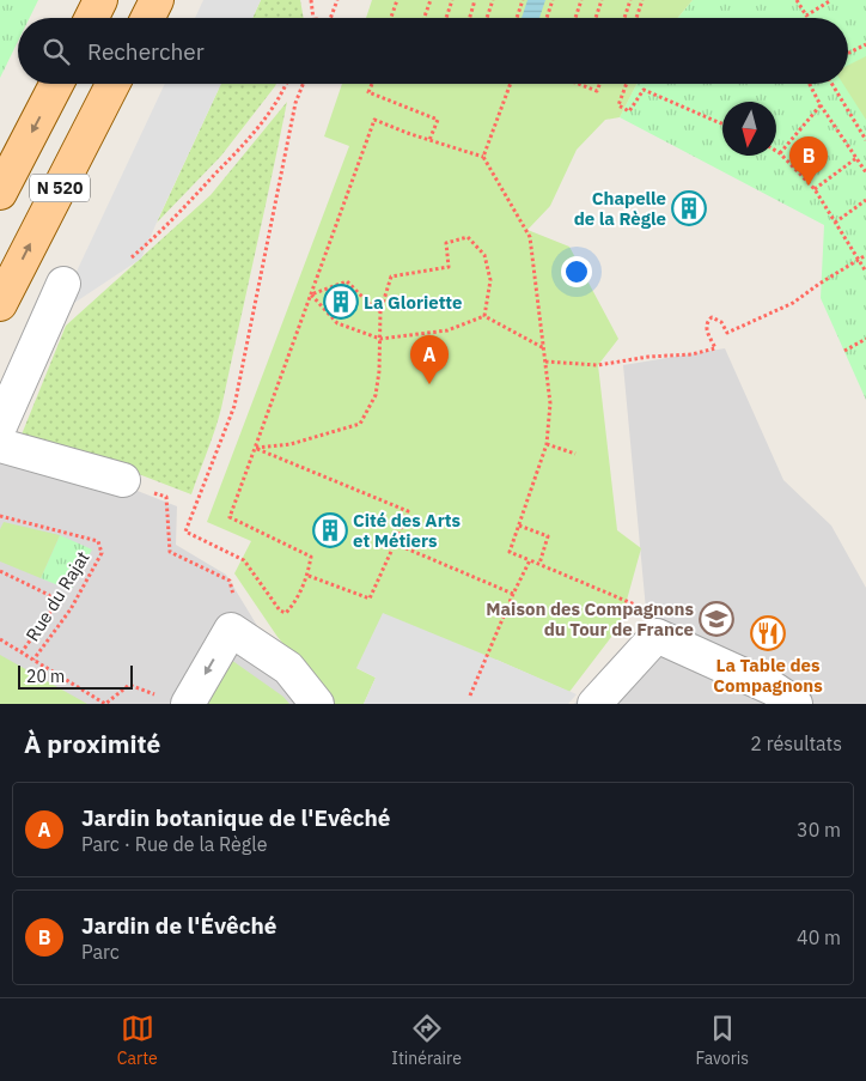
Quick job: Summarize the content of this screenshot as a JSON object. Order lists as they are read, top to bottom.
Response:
{
  "streets": {
    "main road": ["N 520"],
    "path": ["Rue du Rajat"]
  },
  "places": {
    "building": ["Chapelle de la Règle", "La Gloriette", "Cité des Arts et Métiers"],
    "school or university": ["Maison des Compagnons du Tour de France"],
    "restaurant": ["La Table des Compagnons"]
  },
  "scale_bar": "20 m",
  "north": "bottom",
  "page": {
    "search": "Rechercher",
    "pins": ["B", "A"],
    "scale": "20 m",
    "heading": ["À proximité", "2 résultats"],
    "list": [
      {
        "mark": "A",
        "name": "Jardin botanique de l'Evêché",
        "note": "Parc · Rue de la Règle",
        "value": "30 m"
      },
      {
        "mark": "B",
        "name": "Jardin de l'Évêché",
        "note": "Parc",
        "value": "40 m"
      }
    ],
    "nav": ["Carte", "Itinéraire", "Favoris"]
  }
}
